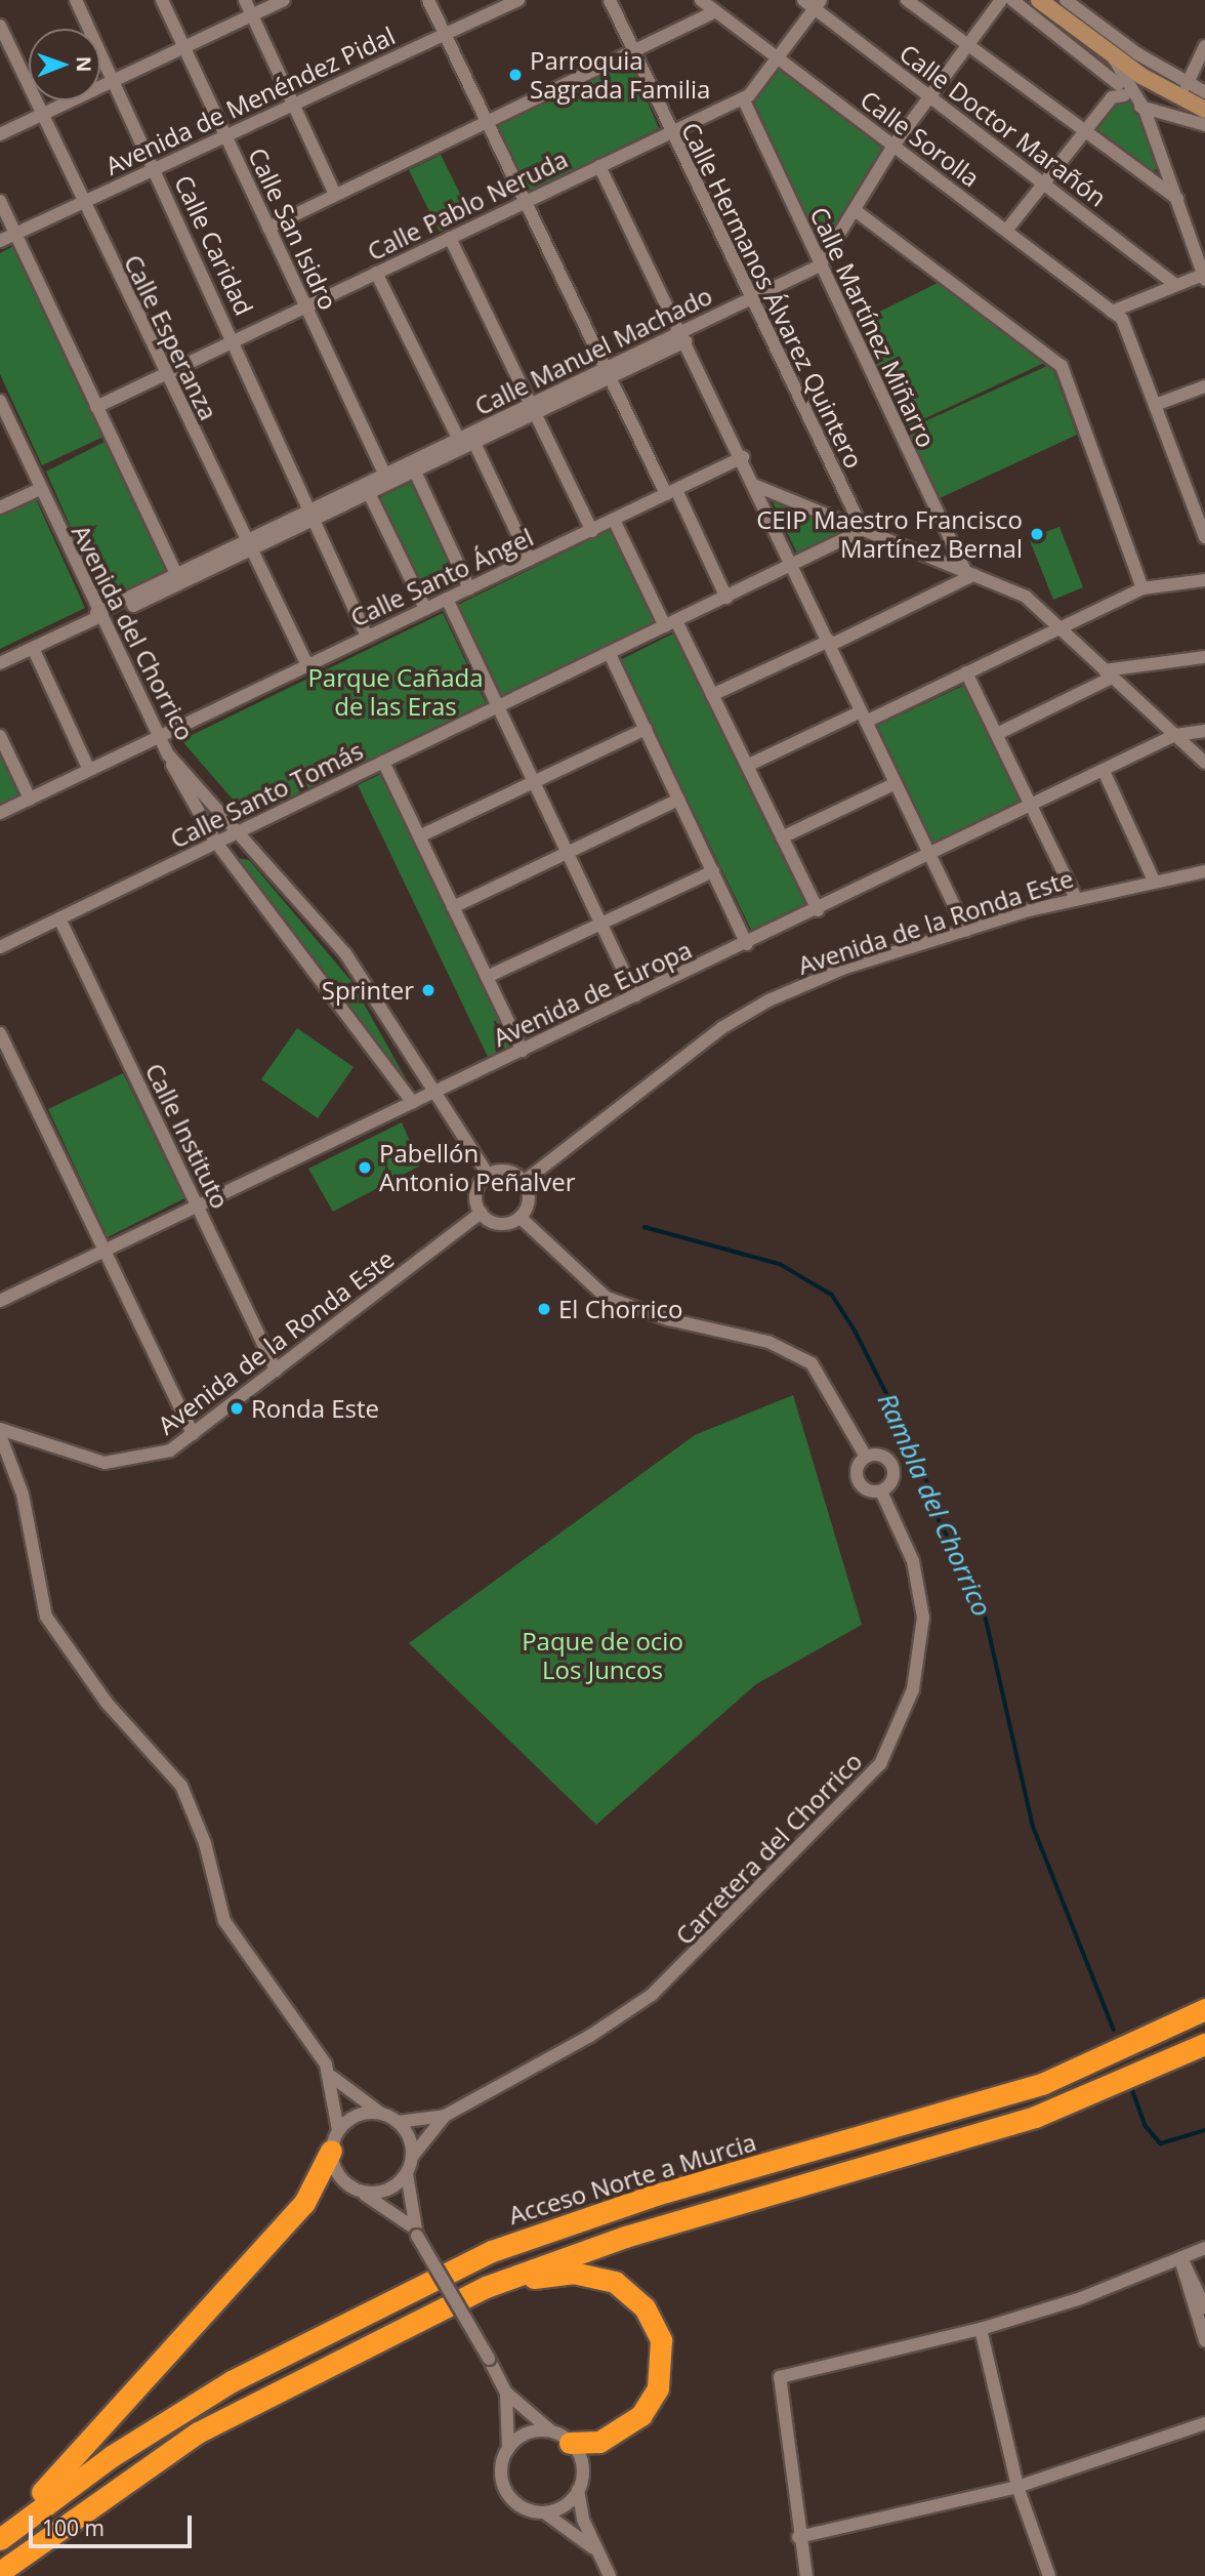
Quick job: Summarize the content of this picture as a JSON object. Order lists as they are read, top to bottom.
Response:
{
  "streets": {
    "highway": ["Acceso Norte a Murcia"],
    "street": [
      "Avenida de Menéndez Pidal",
      "Calle Doctor Marañón",
      "Calle Sorolla",
      "Calle Pablo Neruda",
      "Calle San Isidro",
      "Calle Caridad",
      "Calle Hermanos Álvarez Quintero",
      "Calle Martínez Miñarro",
      "Calle Esperanza",
      "Calle Manuel Machado",
      "Calle Santo Ángel",
      "Avenida del Chorrico",
      "Calle Santo Tomás",
      "Avenida de la Ronda Este",
      "Avenida de Europa",
      "Calle Instituto",
      "Carretera del Chorrico"
    ]
  },
  "crossings": [
    ["Avenida de Menéndez Pidal", "Calle San Isidro"],
    ["Avenida de Menéndez Pidal", "Calle Caridad"],
    ["Avenida de Menéndez Pidal", "Calle Esperanza"],
    ["Calle Doctor Marañón", "Calle Pablo Neruda"],
    ["Calle Sorolla", "Calle Pablo Neruda"],
    ["Calle Pablo Neruda", "Calle San Isidro"],
    ["Calle Pablo Neruda", "Calle Caridad"],
    ["Calle Pablo Neruda", "Calle Hermanos Álvarez Quintero"],
    ["Calle Pablo Neruda", "Calle Martínez Miñarro"],
    ["Calle Pablo Neruda", "Calle Esperanza"],
    ["Calle San Isidro", "Calle Manuel Machado"],
    ["Calle Caridad", "Calle Manuel Machado"],
    ["Calle Caridad", "Calle Santo Ángel"],
    ["Calle Hermanos Álvarez Quintero", "Calle Manuel Machado"],
    ["Calle Hermanos Álvarez Quintero", "Calle Santo Tomás"],
    ["Calle Martínez Miñarro", "Calle Manuel Machado"],
    ["Calle Esperanza", "Calle Manuel Machado"],
    ["Calle Esperanza", "Calle Santo Ángel"],
    ["Calle Manuel Machado", "Avenida del Chorrico"],
    ["Calle Santo Ángel", "Avenida del Chorrico"],
    ["Avenida del Chorrico", "Calle Santo Tomás"],
    ["Avenida del Chorrico", "Avenida de la Ronda Este"],
    ["Avenida del Chorrico", "Avenida de Europa"],
    ["Calle Santo Tomás", "Calle Instituto"],
    ["Avenida de la Ronda Este", "Calle Instituto"],
    ["Avenida de Europa", "Calle Instituto"]
  ],
  "water": ["Rambla del Chorrico"],
  "parks": ["Parque Cañada de las Eras", "Paque de ocio Los Juncos"],
  "places": [
    "Parroquia Sagrada Familia",
    "CEIP Maestro Francisco Martínez Bernal",
    "Sprinter",
    "Pabellón Antonio Peñalver",
    "El Chorrico",
    "Ronda Este"
  ],
  "scale_bar": "100 m",
  "north": "right"
}
